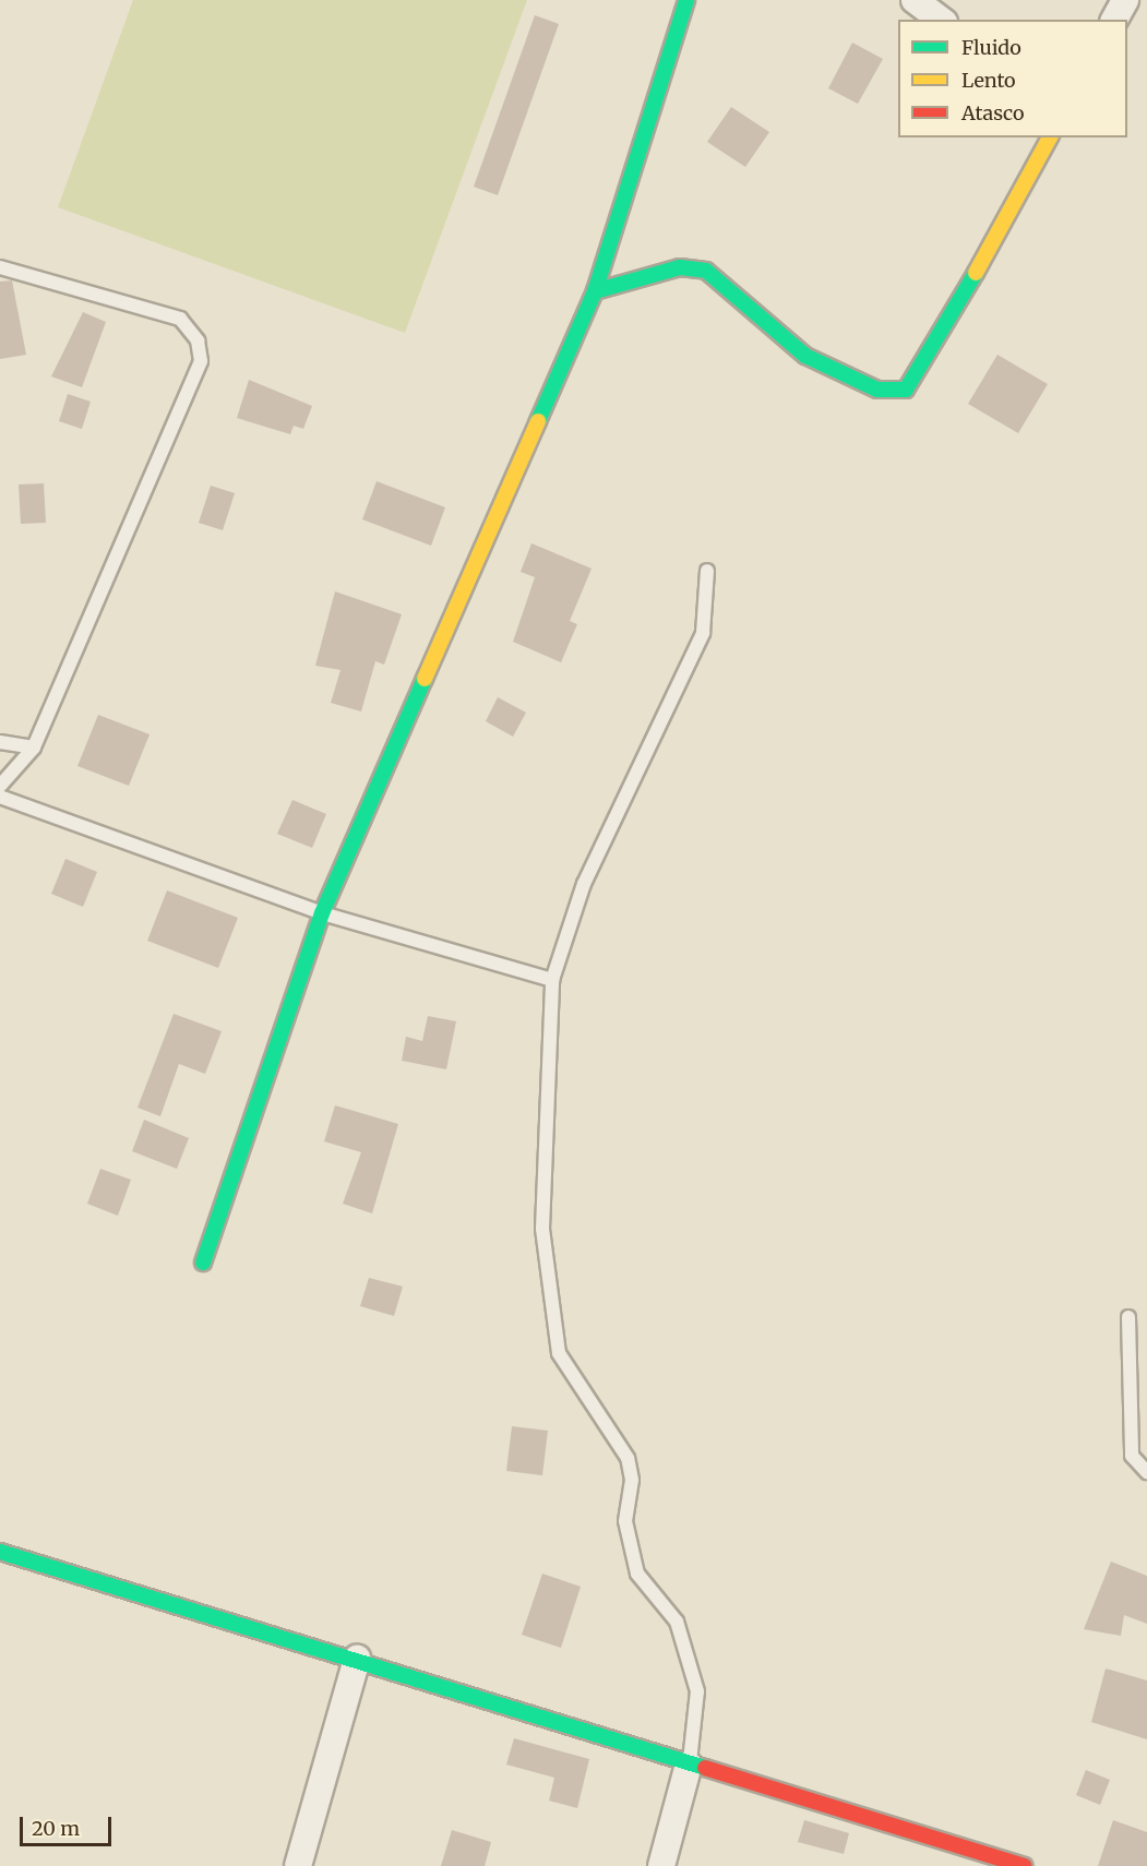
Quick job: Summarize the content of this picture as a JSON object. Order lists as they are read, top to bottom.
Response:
{
  "legend": ["Fluido", "Lento", "Atasco"],
  "scale_bar": "20 m"
}
